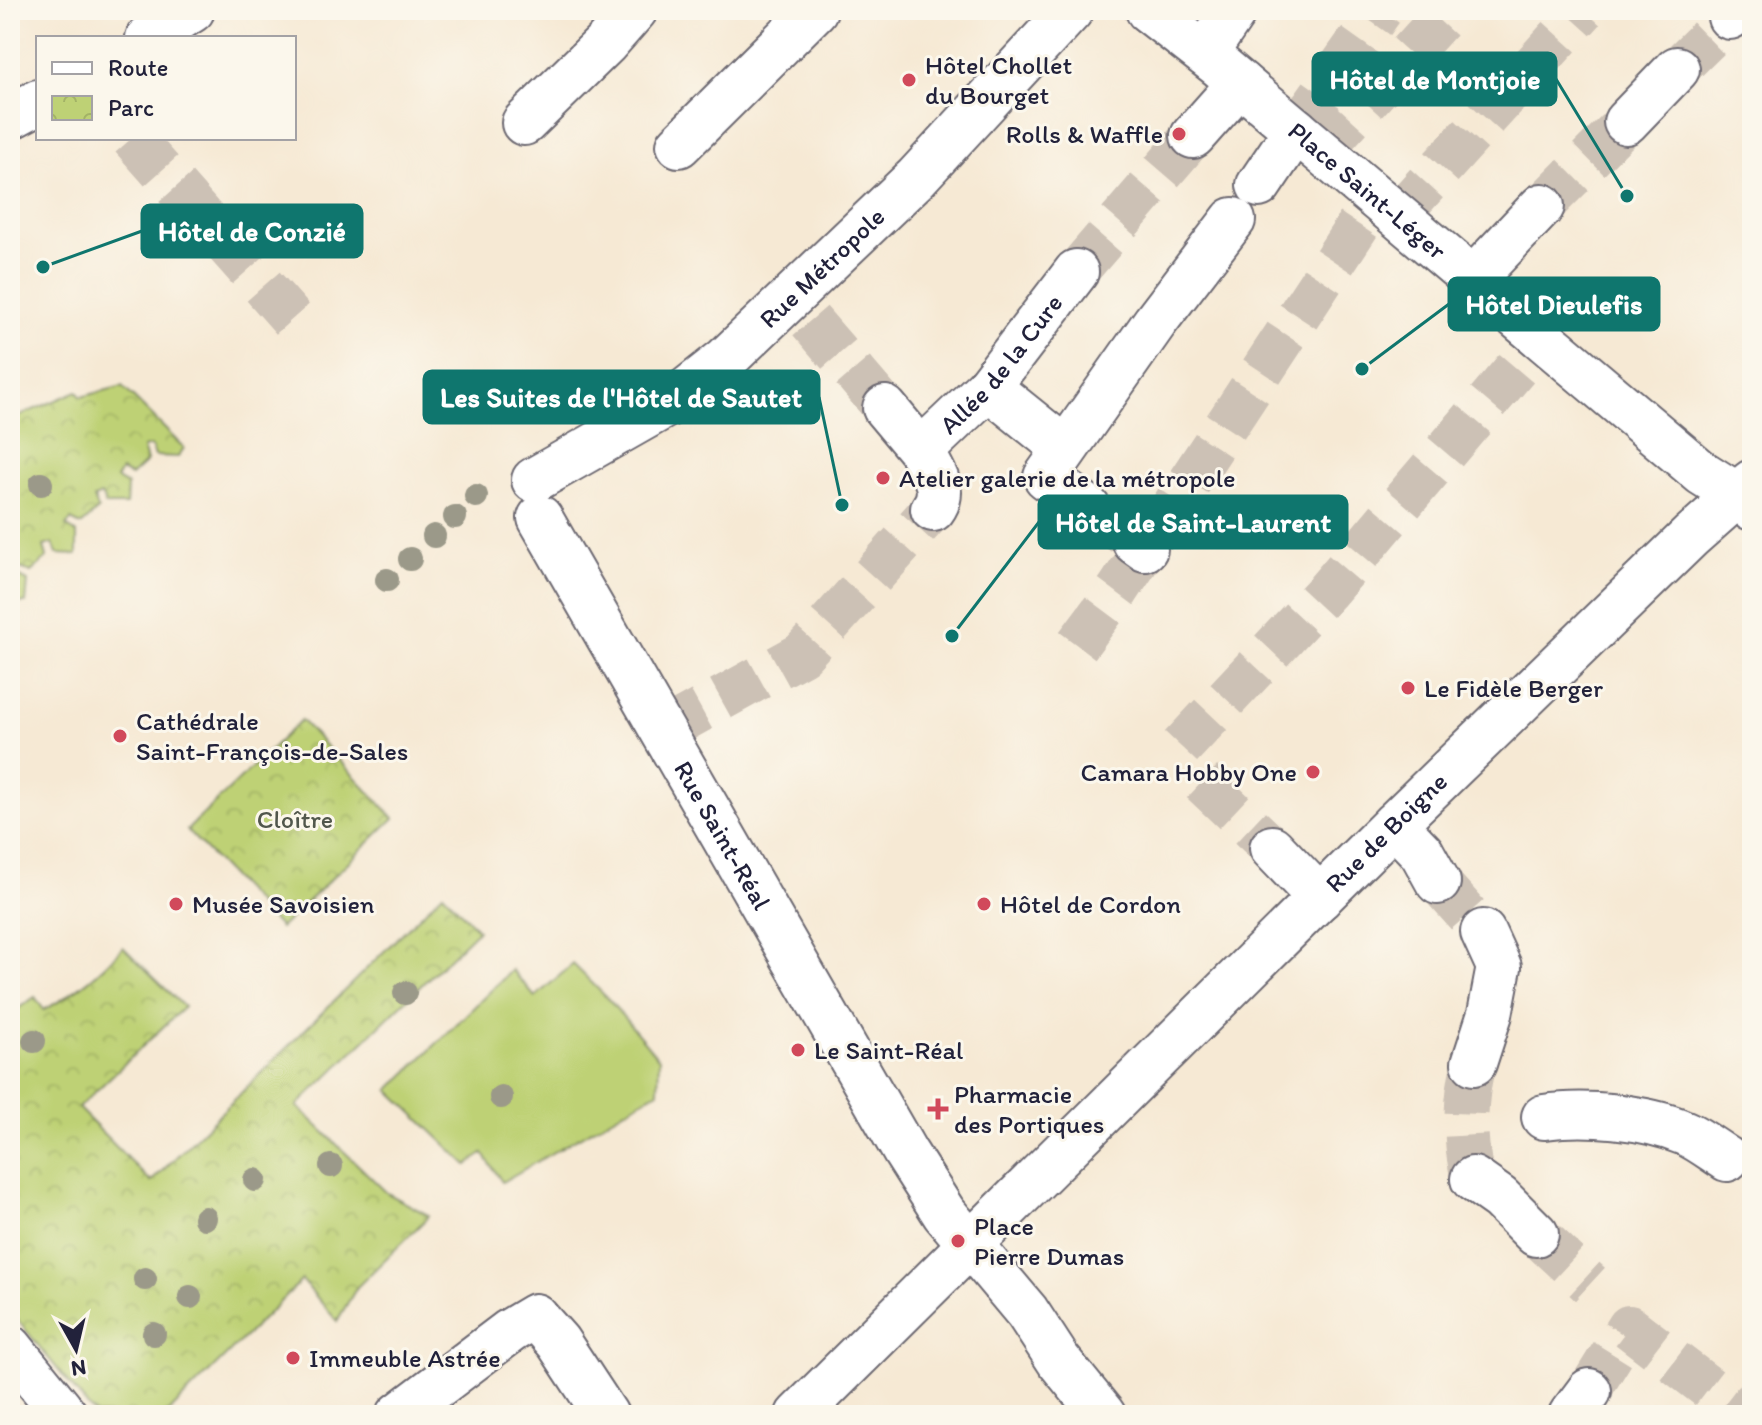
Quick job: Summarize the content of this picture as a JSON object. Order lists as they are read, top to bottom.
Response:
{
  "streets": {
    "street": [
      "Place Saint-Léger",
      "Rue Métropole",
      "Allée de la Cure",
      "Rue de Boigne",
      "Rue Saint-Réal"
    ]
  },
  "crossings": [
    ["Place Saint-Léger", "Rue de Boigne"],
    ["Rue Métropole", "Rue Saint-Réal"],
    ["Rue de Boigne", "Rue Saint-Réal"]
  ],
  "parks": ["Cloître"],
  "places": {
    "other": [
      "Hôtel Chollet du Bourget",
      "Rolls & Waffle",
      "Hôtel de Montjoie",
      "Hôtel de Conzié",
      "Hôtel Dieulefis",
      "Atelier galerie de la métropole",
      "Les Suites de l'Hôtel de Sautet",
      "Hôtel de Saint-Laurent",
      "Le Fidèle Berger",
      "Cathédrale Saint-François-de-Sales",
      "Camara Hobby One",
      "Musée Savoisien",
      "Hôtel de Cordon",
      "Le Saint-Réal",
      "Place Pierre Dumas",
      "Immeuble Astrée"
    ],
    "health": ["Pharmacie des Portiques"]
  },
  "legend": ["Route", "Parc"],
  "north": "bottom"
}
